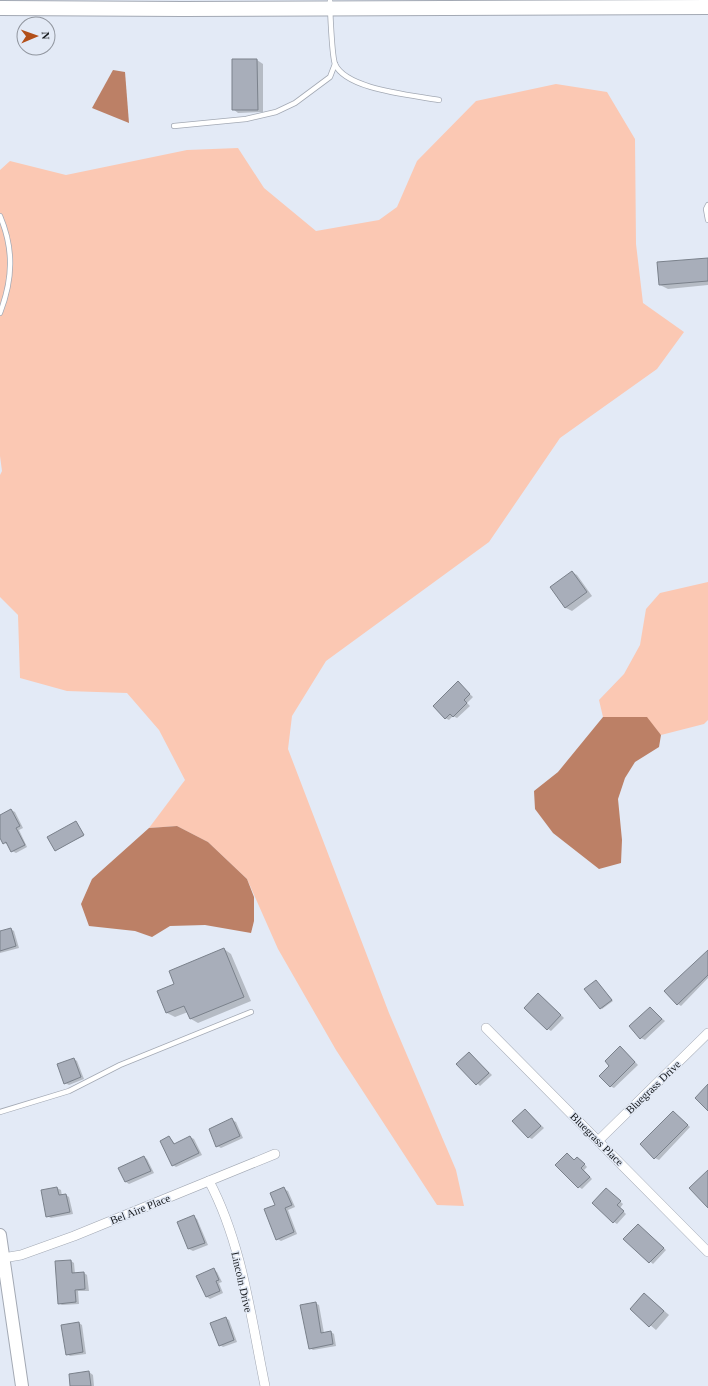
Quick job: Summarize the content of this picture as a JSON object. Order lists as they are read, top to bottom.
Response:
{
  "streets": {
    "street": [
      "Bluegrass Drive",
      "Bluegrass Place",
      "Bel Aire Place",
      "Lincoln Drive"
    ]
  },
  "crossings": [
    ["Bluegrass Drive", "Bluegrass Place"],
    ["Bel Aire Place", "Lincoln Drive"]
  ],
  "north": "right"
}
